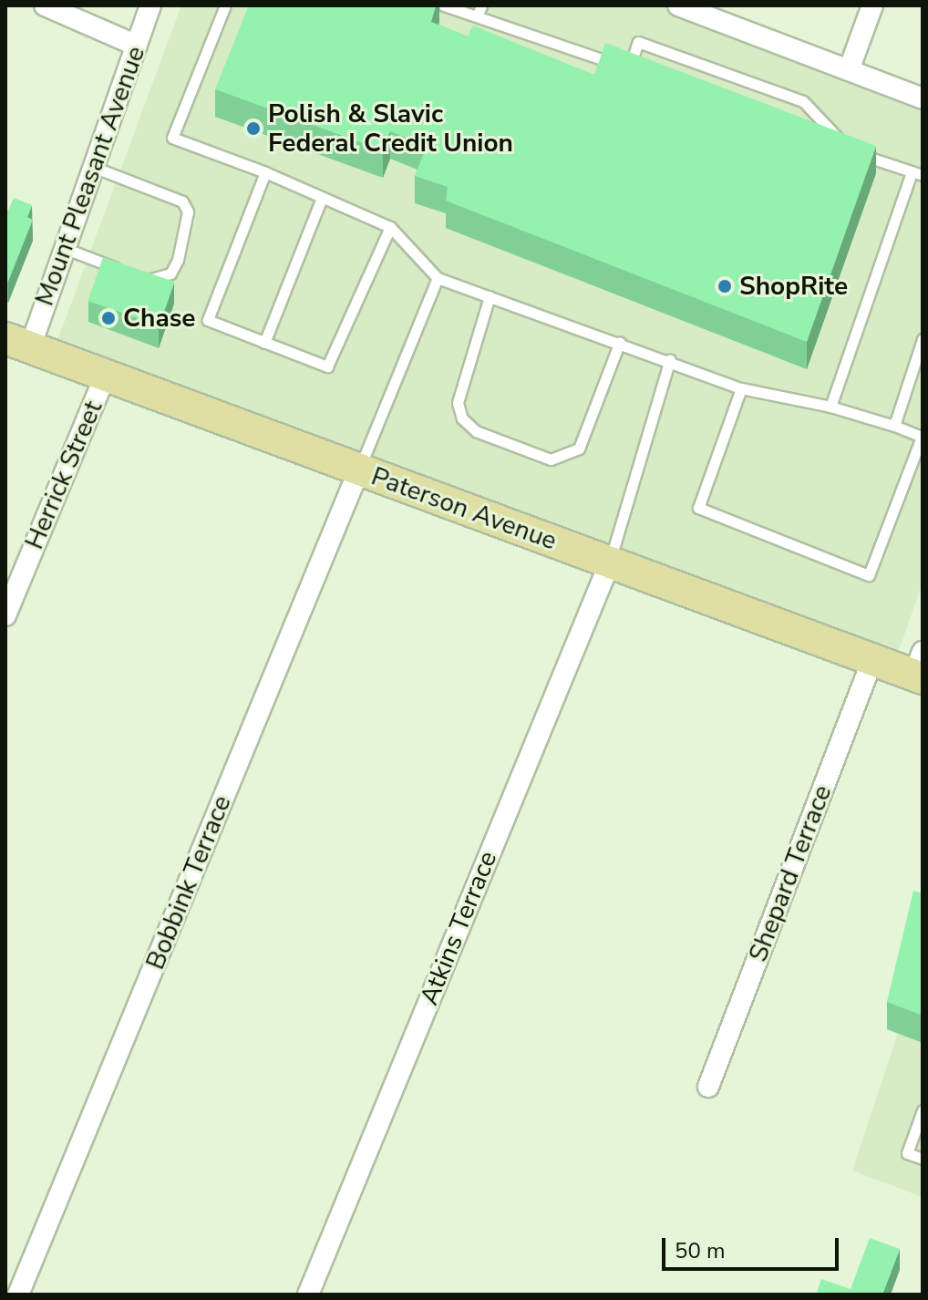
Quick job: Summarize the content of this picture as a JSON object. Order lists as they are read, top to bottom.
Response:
{
  "streets": {
    "main road": ["Paterson Avenue"],
    "street": [
      "Mount Pleasant Avenue",
      "Herrick Street",
      "Shepard Terrace",
      "Bobbink Terrace",
      "Atkins Terrace"
    ]
  },
  "crossings": [
    ["Mount Pleasant Avenue", "Paterson Avenue"],
    ["Herrick Street", "Paterson Avenue"],
    ["Paterson Avenue", "Shepard Terrace"],
    ["Paterson Avenue", "Bobbink Terrace"],
    ["Paterson Avenue", "Atkins Terrace"]
  ],
  "places": ["Polish & Slavic Federal Credit Union", "ShopRite", "Chase"],
  "scale_bar": "50 m"
}
